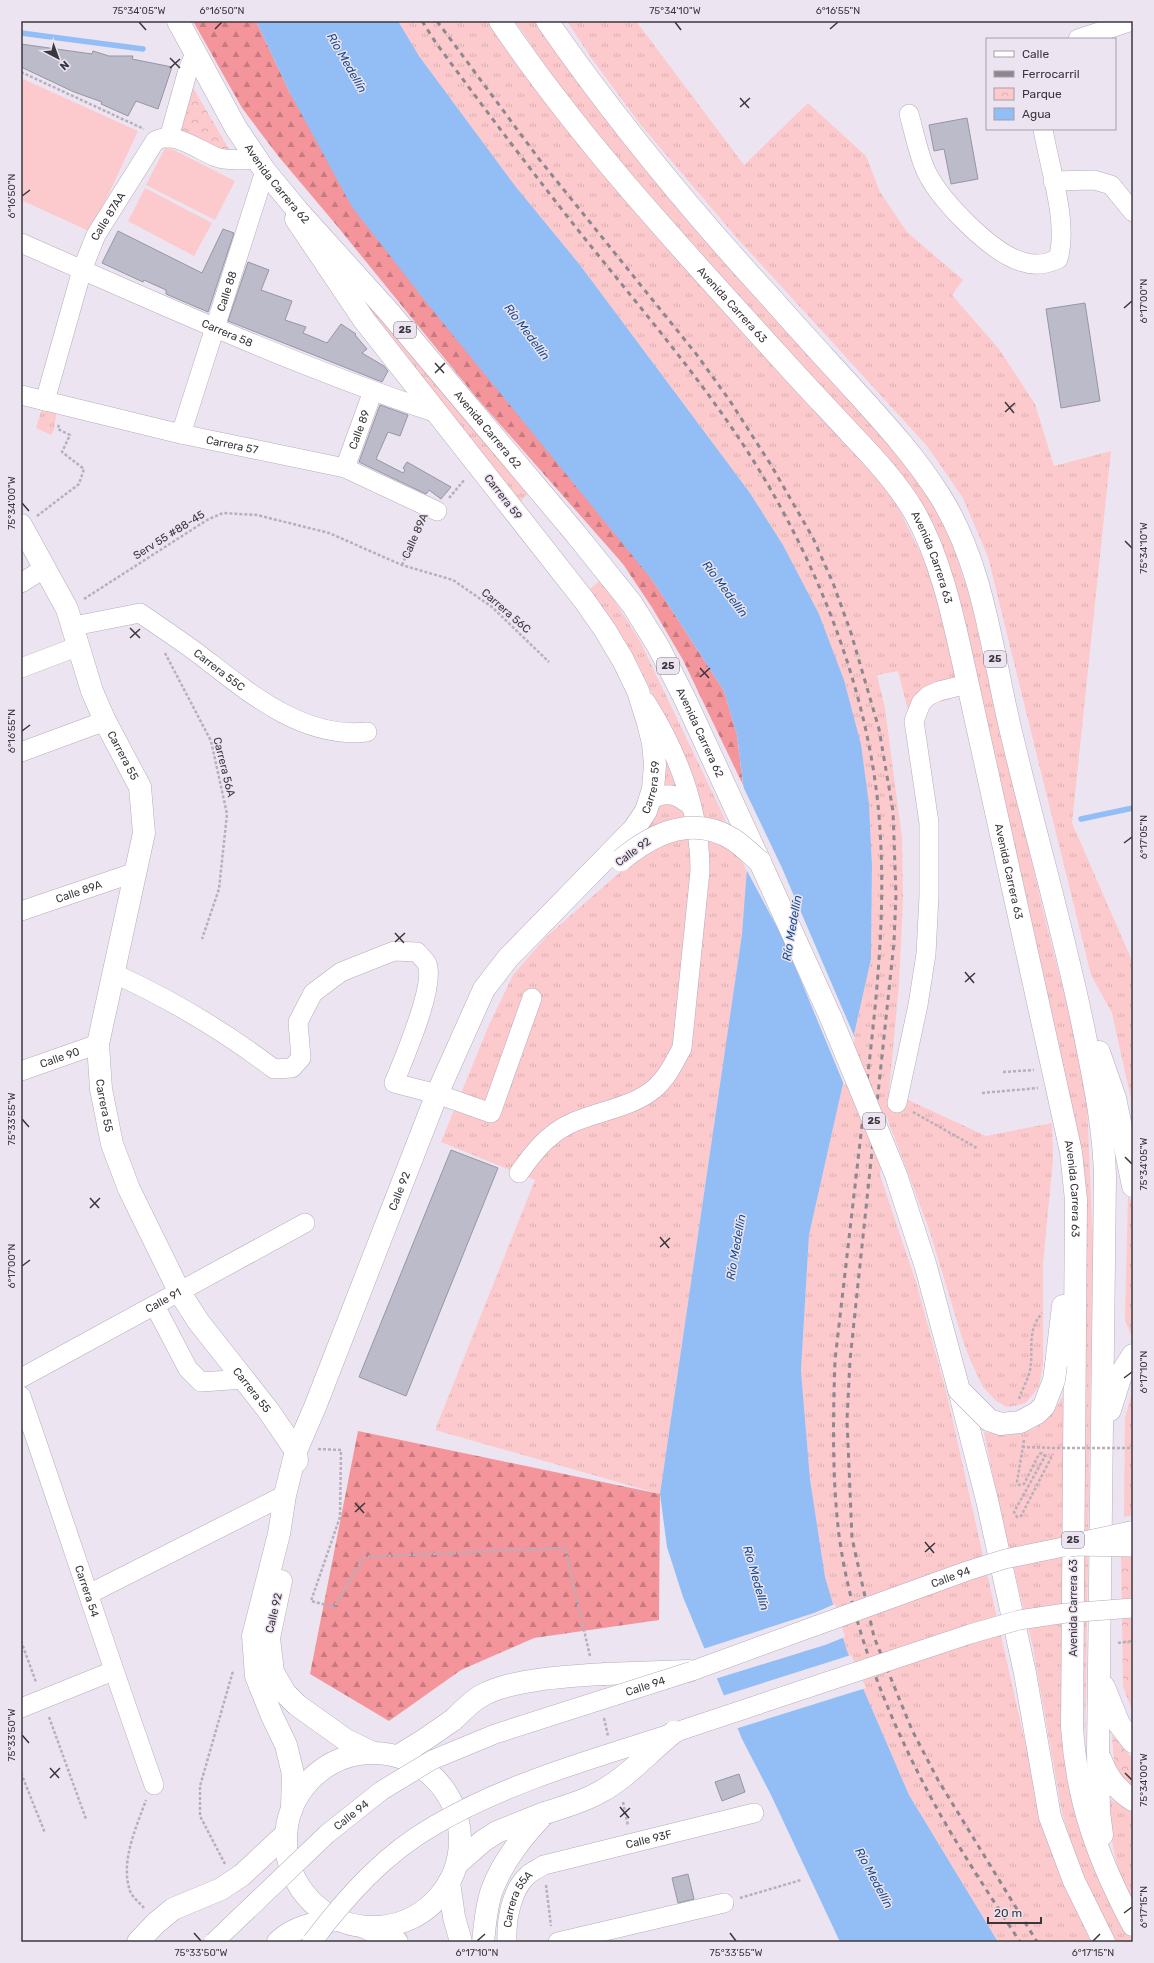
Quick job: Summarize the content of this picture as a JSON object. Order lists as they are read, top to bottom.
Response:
{
  "streets": {
    "main road": [
      "Avenida Carrera 62",
      "Avenida Carrera 63",
      "25",
      "Carrera 59",
      "Carrera 55",
      "Calle 92"
    ],
    "street": [
      "Calle 87AA",
      "Calle 88",
      "Carrera 58",
      "Calle 89",
      "Carrera 57",
      "Calle 89A",
      "Carrera 55C",
      "Calle 90",
      "Calle 91",
      "Calle 94",
      "Carrera 54",
      "Calle 93F",
      "Carrera 55A"
    ],
    "path": ["Serv 55 #88-45", "Carrera 56C", "Carrera 56A"]
  },
  "crossings": [
    ["Avenida Carrera 62", "Calle 88"],
    ["Avenida Carrera 62", "25"],
    ["Avenida Carrera 62", "Carrera 59"],
    ["Avenida Carrera 62", "Calle 92"],
    ["Calle 87AA", "Carrera 58"],
    ["Calle 87AA", "Carrera 57"],
    ["Calle 88", "Carrera 58"],
    ["Calle 88", "Carrera 57"],
    ["Calle 88", "Carrera 59"],
    ["25", "Calle 92"],
    ["Carrera 58", "Calle 89"],
    ["Carrera 58", "Carrera 59"],
    ["Calle 89", "Carrera 57"],
    ["Carrera 57", "Calle 89A"],
    ["Carrera 59", "Calle 92"],
    ["Serv 55 #88-45", "Calle 89A"],
    ["Serv 55 #88-45", "Carrera 56C"],
    ["Serv 55 #88-45", "Carrera 55C"],
    ["Serv 55 #88-45", "Carrera 55"],
    ["Calle 89A", "Carrera 56C"],
    ["Calle 89A", "Carrera 55"],
    ["Carrera 55C", "Carrera 55"],
    ["Carrera 55", "Calle 92"],
    ["Carrera 55", "Calle 90"],
    ["Carrera 55", "Calle 91"],
    ["Calle 93F", "Carrera 55A"]
  ],
  "water": ["Río Medellín"],
  "legend": [
    "Calle",
    "Ferrocarril",
    "Parque",
    "Agua"
  ],
  "scale_bar": "20 m",
  "north": "bottom right",
  "coordinates": [
    "75°34'05\"W",
    "6°16'50\"N",
    "75°34'10\"W",
    "6°16'55\"N",
    "6°17'00\"N",
    "75°34'00\"W",
    "6°17'05\"N",
    "75°33'55\"W",
    "6°17'10\"N",
    "75°33'50\"W",
    "6°17'15\"N"
  ]
}
